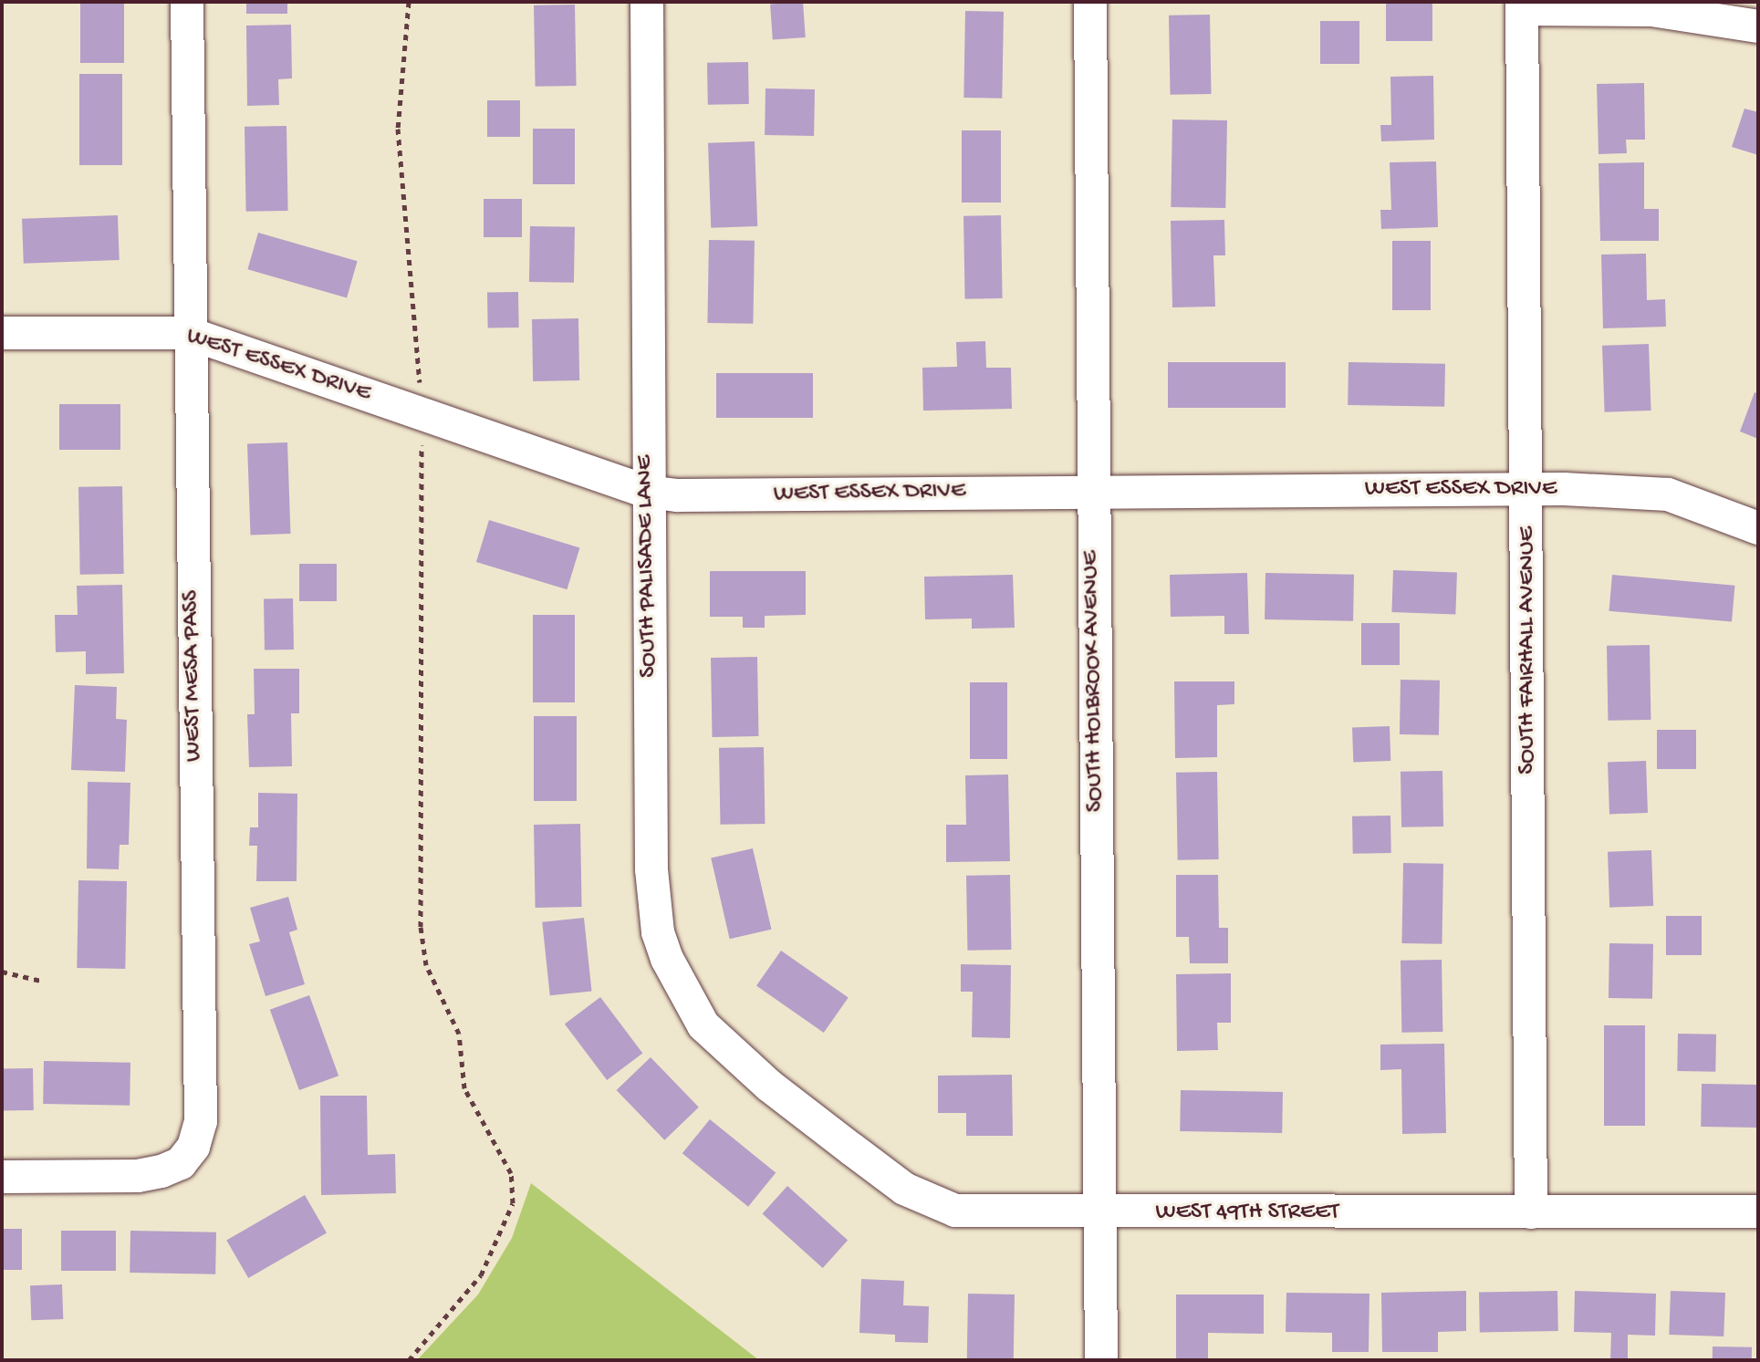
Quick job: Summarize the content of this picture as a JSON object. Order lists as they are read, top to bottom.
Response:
{
  "streets": {
    "street": [
      "WEST ESSEX DRIVE",
      "SOUTH PALISADE LANE",
      "SOUTH FAIRHALL AVENUE",
      "WEST MESA PASS",
      "SOUTH HOLBROOK AVENUE",
      "WEST 49TH STREET"
    ]
  },
  "crossings": [
    ["WEST ESSEX DRIVE", "SOUTH PALISADE LANE"],
    ["WEST ESSEX DRIVE", "SOUTH FAIRHALL AVENUE"],
    ["WEST ESSEX DRIVE", "WEST MESA PASS"],
    ["WEST ESSEX DRIVE", "SOUTH HOLBROOK AVENUE"],
    ["SOUTH PALISADE LANE", "WEST 49TH STREET"],
    ["SOUTH FAIRHALL AVENUE", "WEST 49TH STREET"],
    ["SOUTH HOLBROOK AVENUE", "WEST 49TH STREET"]
  ]
}
